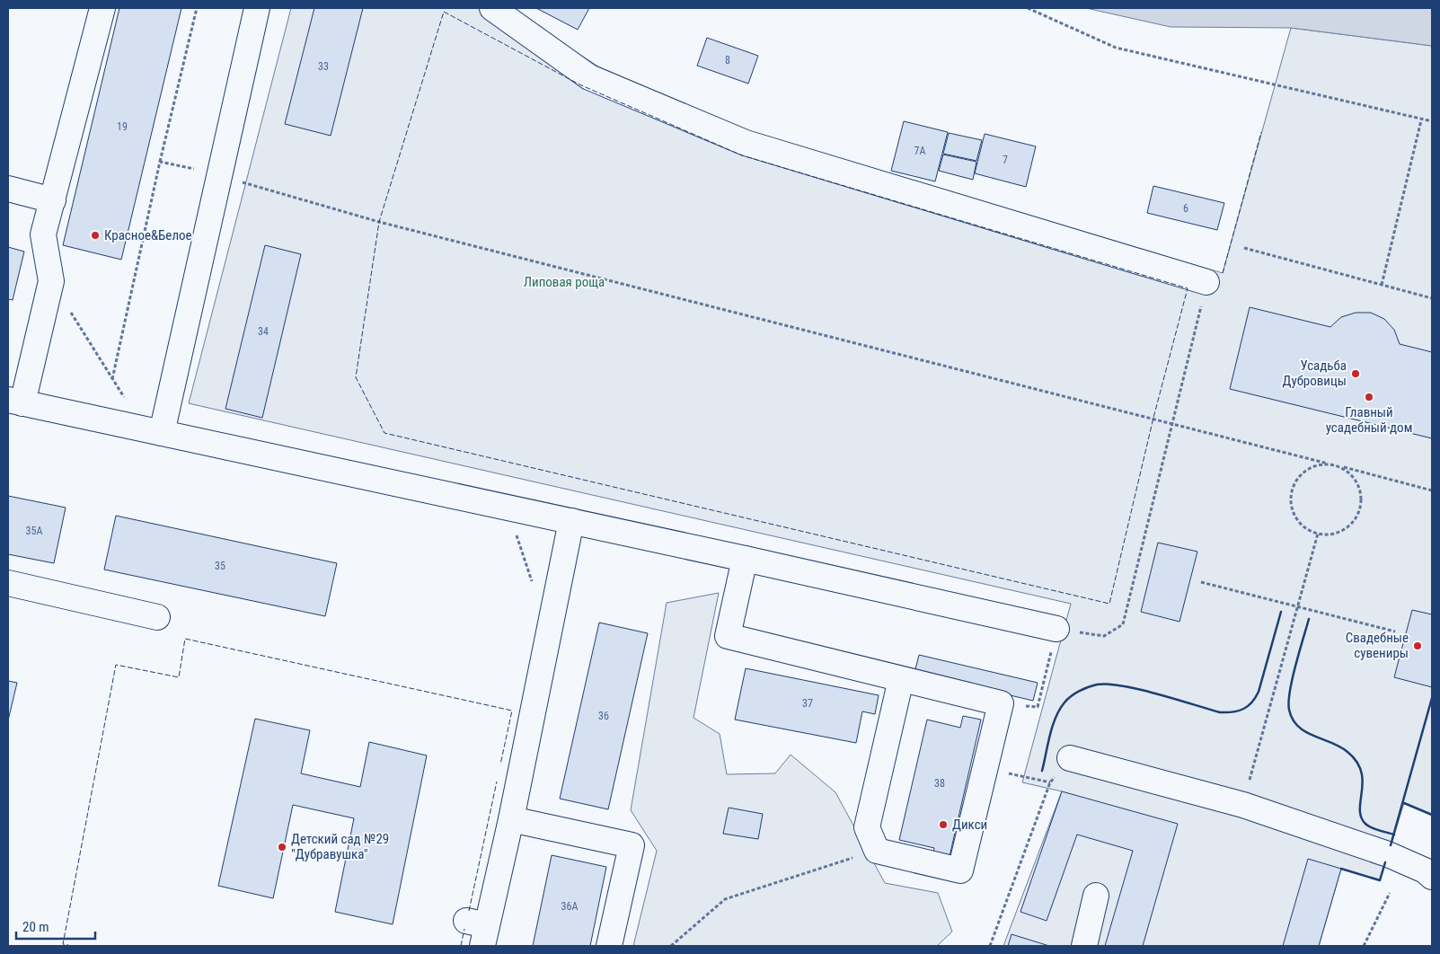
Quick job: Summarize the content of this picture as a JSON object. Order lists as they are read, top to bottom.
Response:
{
  "parks": ["Липовая роща"],
  "places": [
    "Красное&Белое",
    "Усадьба Дубровицы",
    "Главный усадебный дом",
    "Свадебные сувениры",
    "Дикси",
    "Детский сад №29 \"Дубравушка\""
  ],
  "house_numbers": [
    "8",
    "33",
    "19",
    "7А",
    "7",
    "6",
    "34",
    "35А",
    "35",
    "37",
    "36",
    "38",
    "36А"
  ],
  "scale_bar": "20 m"
}
